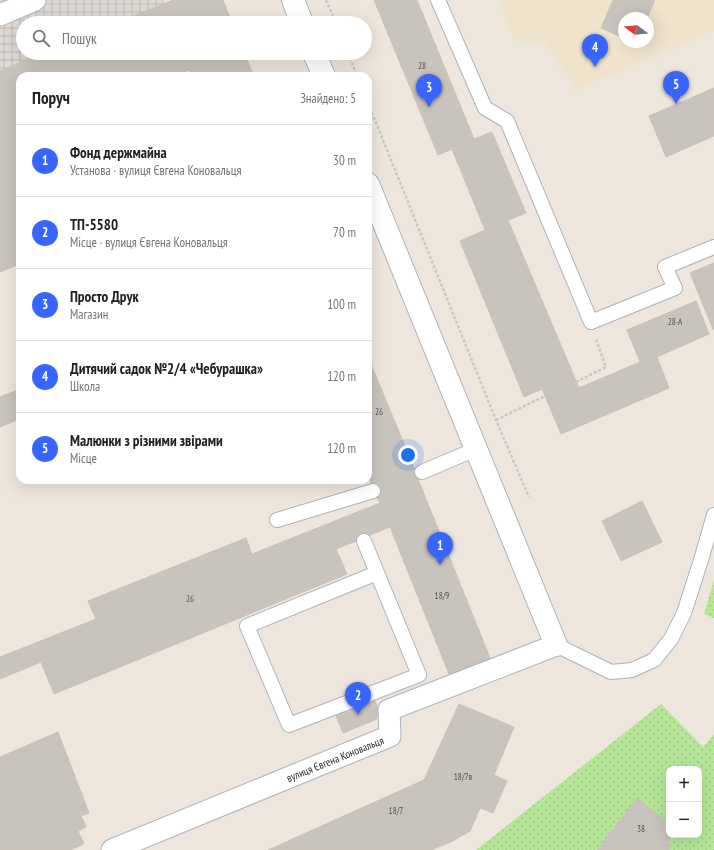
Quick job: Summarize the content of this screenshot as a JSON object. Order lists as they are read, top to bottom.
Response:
{
  "streets": {
    "street": ["вулиця Євгена Коновальця"]
  },
  "house_numbers": [
    "28",
    "28-А",
    "26",
    "18/9",
    "26",
    "18/7в",
    "18/7",
    "38"
  ],
  "north": "left",
  "page": {
    "search": "Пошук",
    "pins": [
      "4",
      "5",
      "3",
      "1",
      "2"
    ],
    "heading": ["Поруч", "Знайдено: 5"],
    "list": [
      {
        "mark": "1",
        "name": "Фонд держмайна",
        "note": "Установа · вулиця Євгена Коновальця",
        "value": "30 m"
      },
      {
        "mark": "2",
        "name": "ТП-5580",
        "note": "Місце · вулиця Євгена Коновальця",
        "value": "70 m"
      },
      {
        "mark": "3",
        "name": "Просто Друк",
        "note": "Магазин",
        "value": "100 m"
      },
      {
        "mark": "4",
        "name": "Дитячий садок №2/4 «Чебурашка»",
        "note": "Школа",
        "value": "120 m"
      },
      {
        "mark": "5",
        "name": "Малюнки з різними звірами",
        "note": "Місце",
        "value": "120 m"
      }
    ],
    "map_buttons": ["+", "−"]
  }
}
